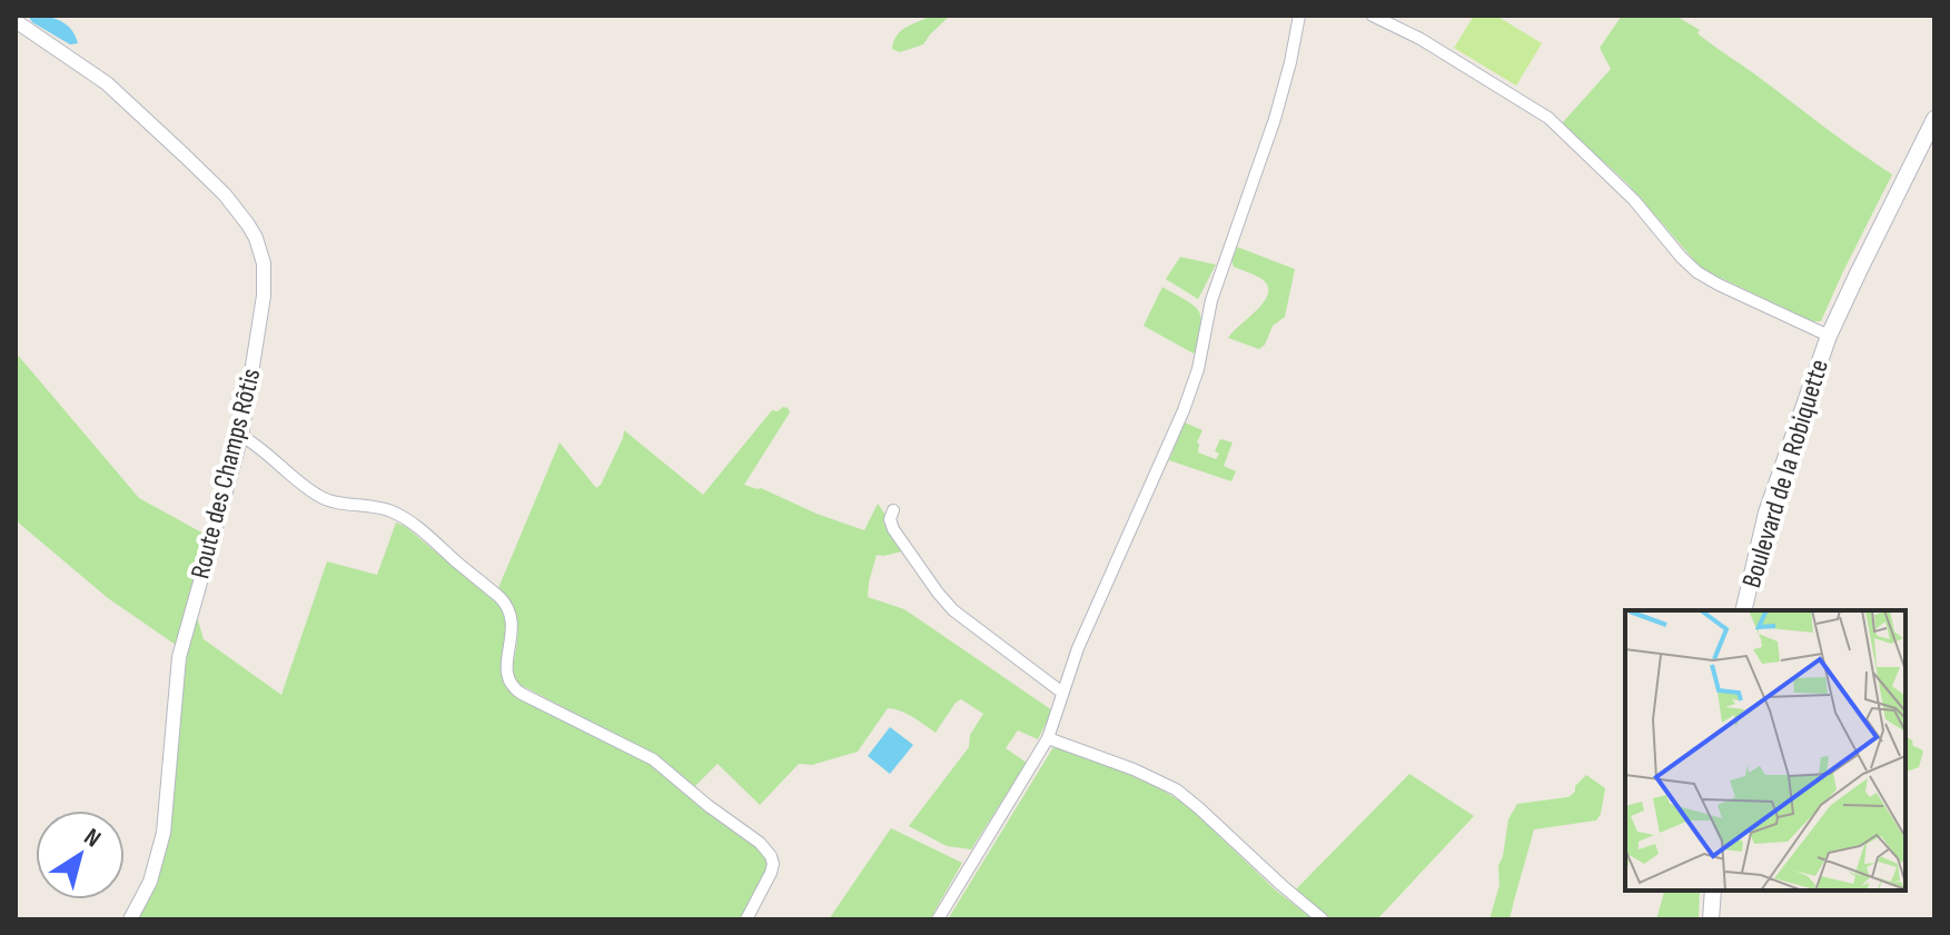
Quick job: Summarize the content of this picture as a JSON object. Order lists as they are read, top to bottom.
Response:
{
  "streets": {
    "main road": ["Boulevard de la Robiquette"],
    "street": ["Route des Champs Rôtis"]
  },
  "north": "top right"
}
